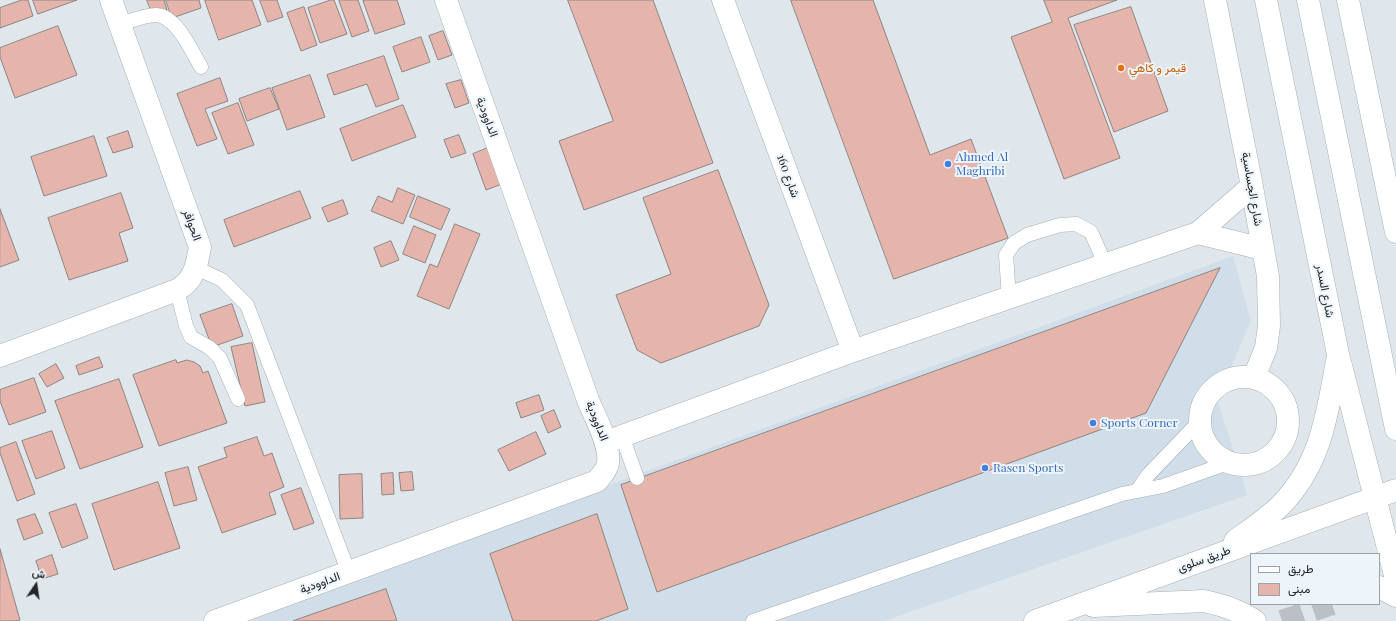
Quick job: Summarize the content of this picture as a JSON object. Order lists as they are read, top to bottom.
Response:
{
  "streets": {
    "street": [
      "الداوودية",
      "شارع 160",
      "شارع الجساسية",
      "الحوافر",
      "شارع السدر",
      "طريق سلوى"
    ]
  },
  "crossings": [
    ["شارع السدر", "طريق سلوى"]
  ],
  "places": [
    "قيمر و كاهي",
    "Ahmed Al Maghribi",
    "Sports Corner",
    "Rasen Sports"
  ],
  "legend": ["طريق", "مبنى"],
  "north": "top"
}
